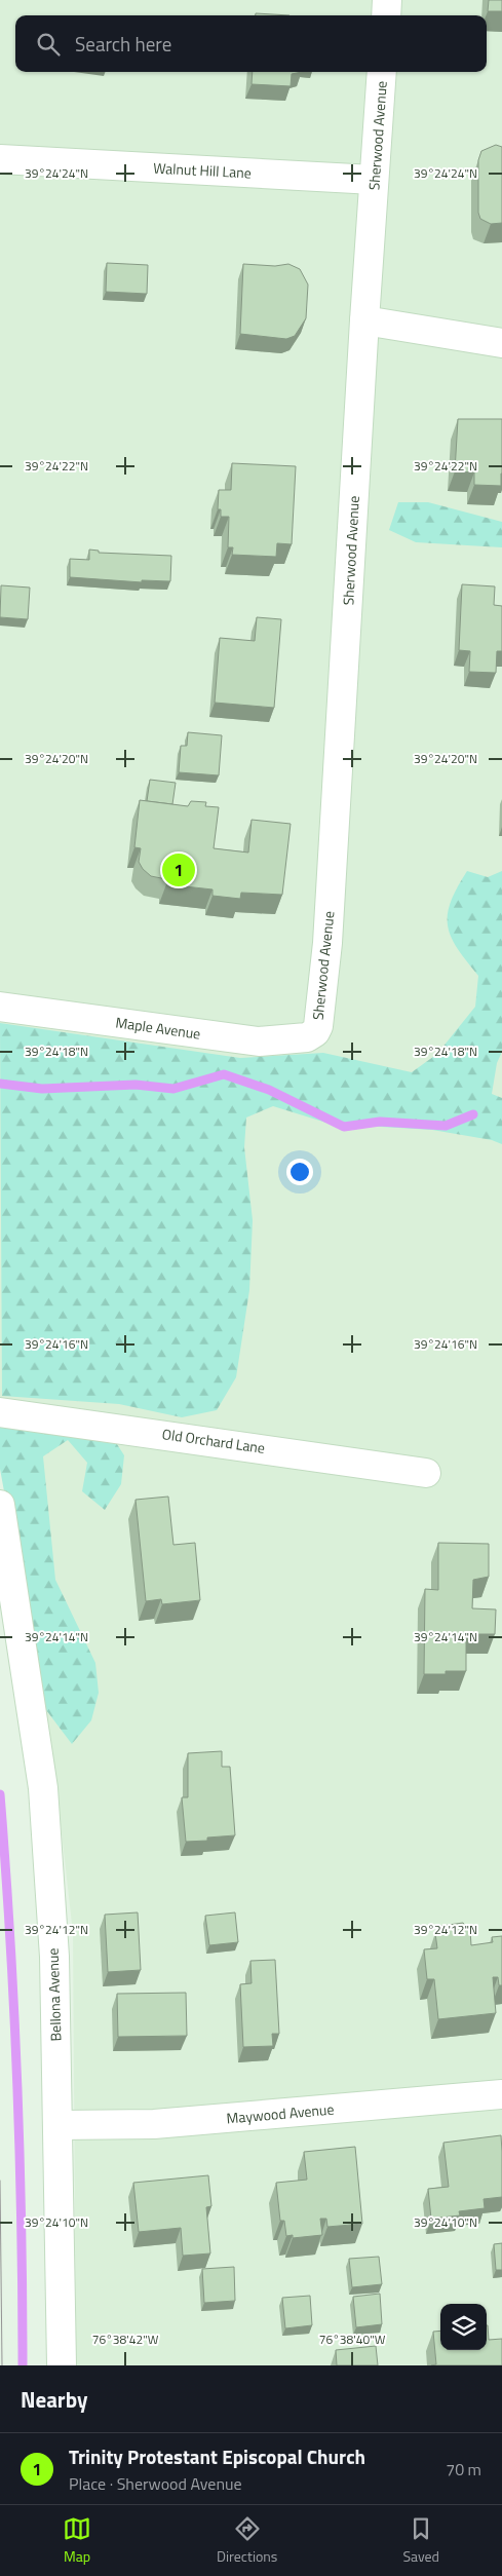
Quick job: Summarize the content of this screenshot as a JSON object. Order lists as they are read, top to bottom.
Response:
{
  "streets": {
    "street": [
      "Sherwood Avenue",
      "Walnut Hill Lane",
      "Maple Avenue",
      "Old Orchard Lane",
      "Bellona Avenue",
      "Maywood Avenue"
    ]
  },
  "crossings": [
    ["Sherwood Avenue", "Walnut Hill Lane"],
    ["Sherwood Avenue", "Maple Avenue"],
    ["Bellona Avenue", "Maywood Avenue"]
  ],
  "page": {
    "search": "Search here",
    "pins": "1",
    "heading": "Nearby",
    "list": [
      {
        "mark": "1",
        "name": "Trinity Protestant Episcopal Church",
        "note": "Place · Sherwood Avenue",
        "value": "70 m"
      }
    ],
    "nav": ["Map", "Directions", "Saved"]
  },
  "coordinates": [
    "39°24'24\"N",
    "39°24'22\"N",
    "39°24'20\"N",
    "39°24'18\"N",
    "39°24'16\"N",
    "39°24'14\"N",
    "39°24'12\"N",
    "39°24'10\"N",
    "76°38'42\"W",
    "76°38'40\"W"
  ]
}
